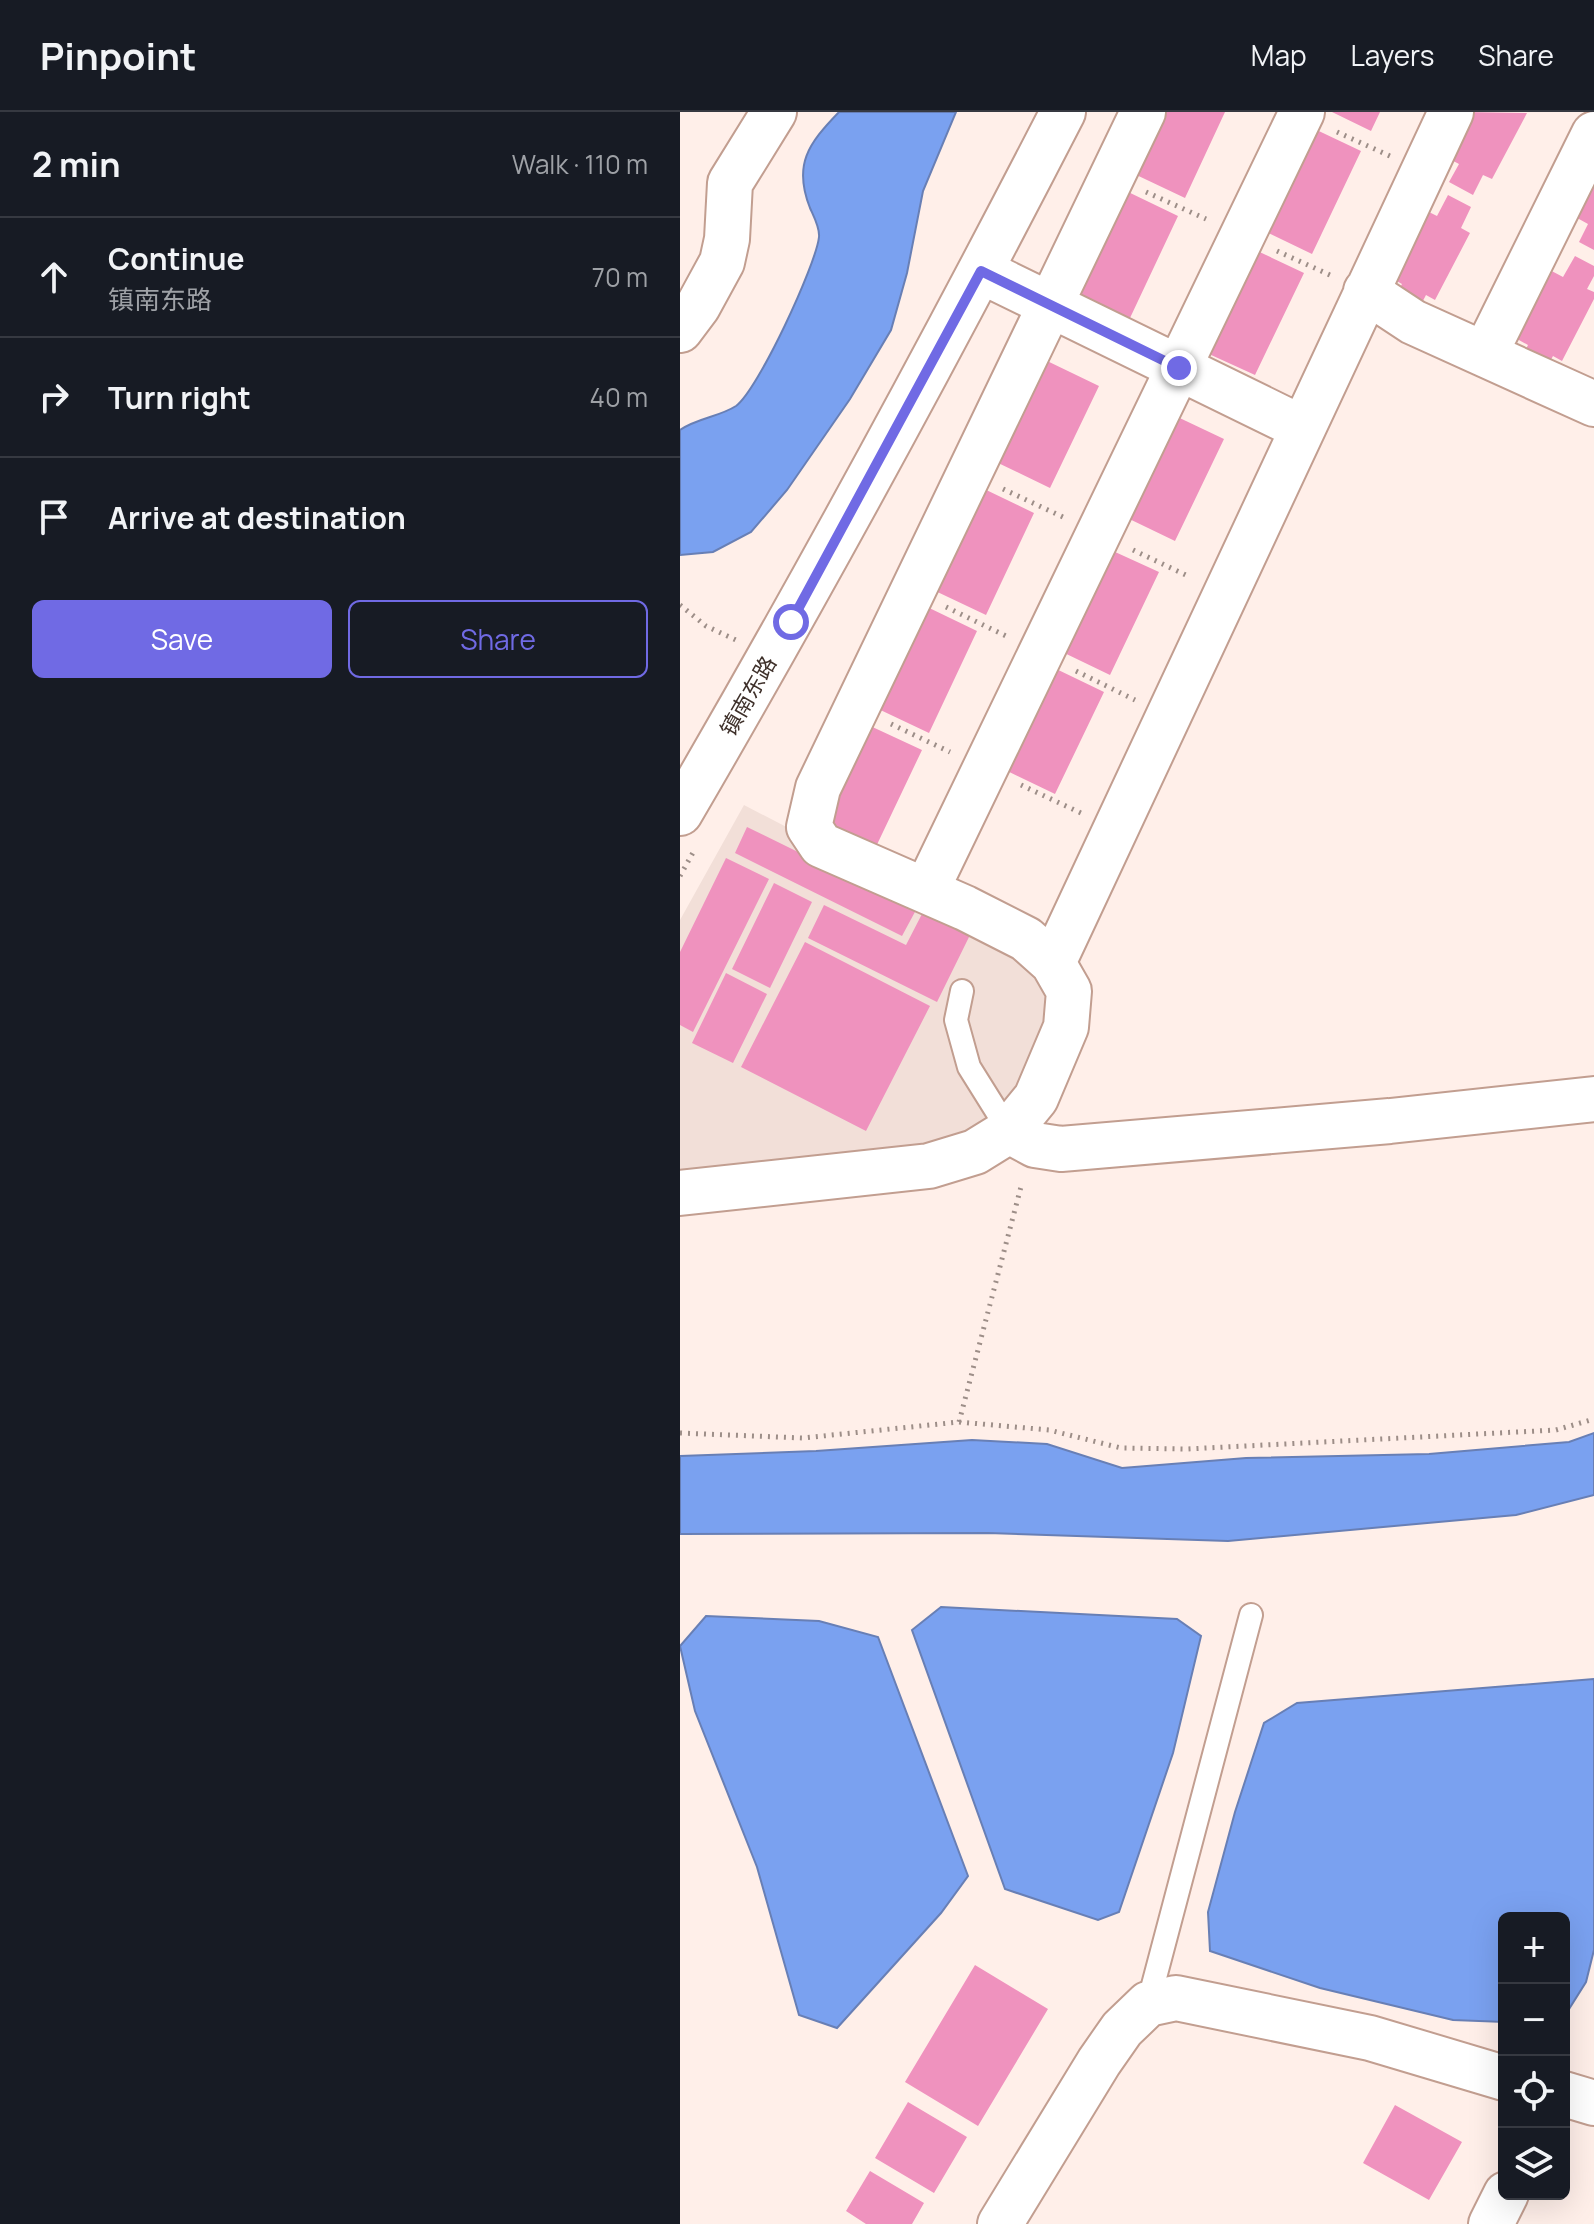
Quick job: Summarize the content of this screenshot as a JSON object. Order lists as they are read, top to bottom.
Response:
{
  "streets": {
    "street": ["镇南东路"]
  },
  "page": {
    "header": "Pinpoint",
    "nav": ["Map", "Layers", "Share"],
    "heading": ["2 min", "Walk · 110 m"],
    "list": [
      ["Continue", "镇南东路", "70 m"],
      ["Turn right", "40 m"],
      "Arrive at destination"
    ],
    "buttons": ["Save", "Share"],
    "map_buttons": ["+", "−"]
  }
}
